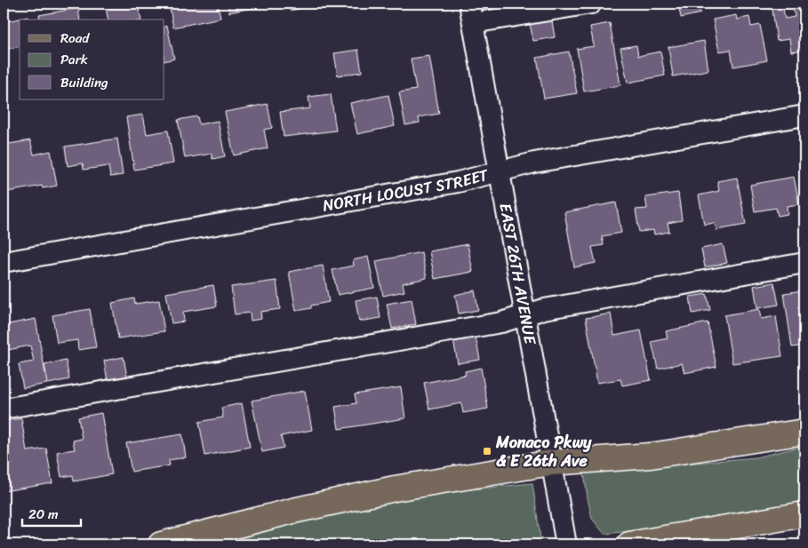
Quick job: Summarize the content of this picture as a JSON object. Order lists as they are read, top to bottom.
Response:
{
  "streets": {
    "street": ["NORTH LOCUST STREET", "EAST 26TH AVENUE"]
  },
  "crossings": [
    ["NORTH LOCUST STREET", "EAST 26TH AVENUE"]
  ],
  "places": {
    "transit": ["Monaco Pkwy & E 26th Ave"]
  },
  "legend": ["Road", "Park", "Building"],
  "scale_bar": "20 m"
}
